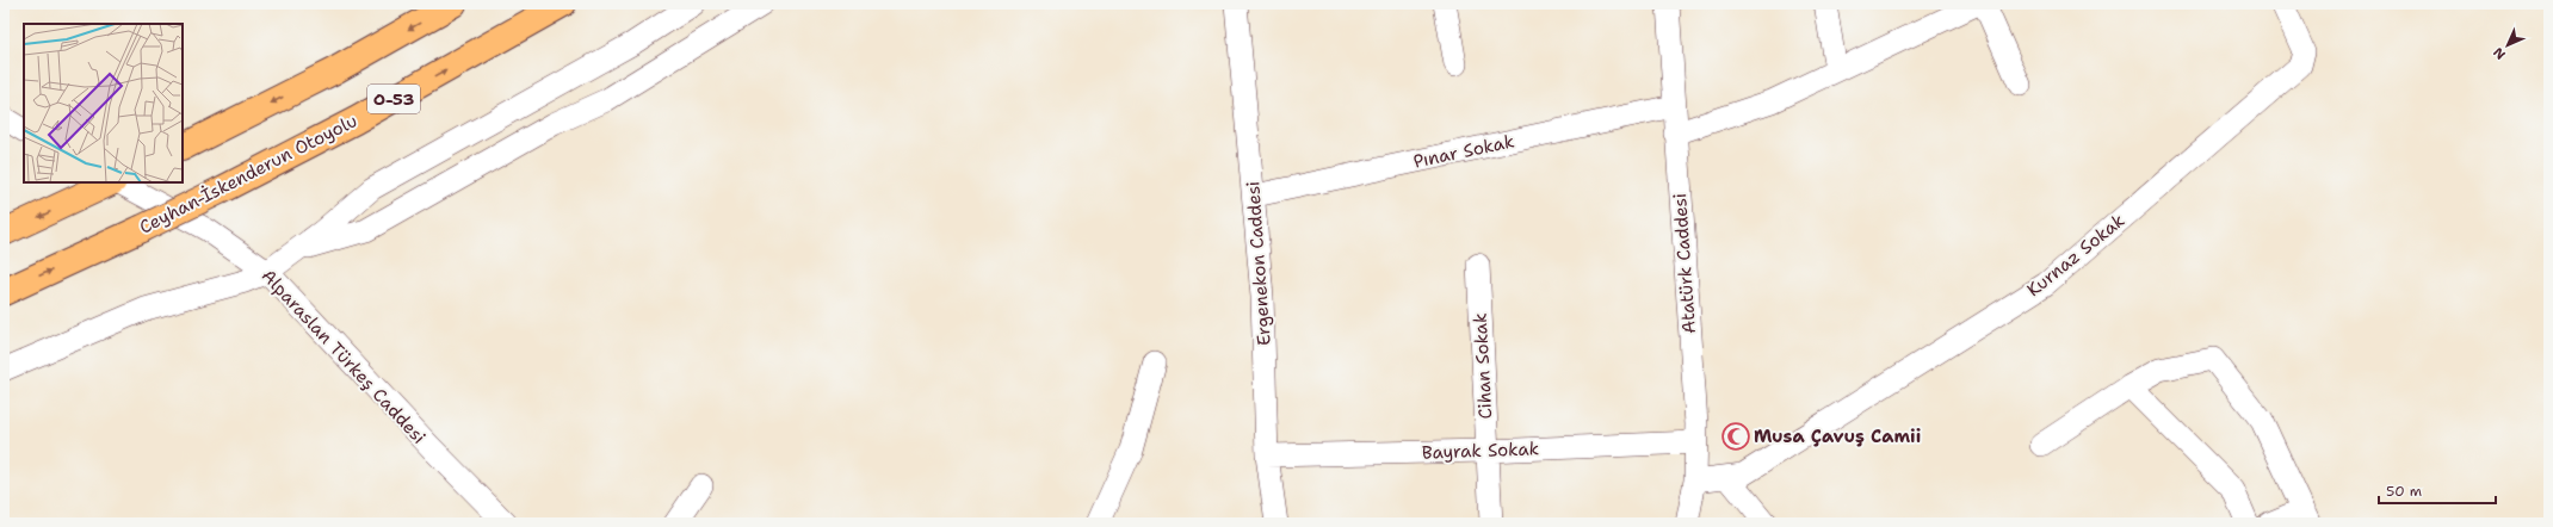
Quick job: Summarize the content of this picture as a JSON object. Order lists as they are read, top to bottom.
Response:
{
  "streets": {
    "highway": ["O-53", "Ceyhan-İskenderun Otoyolu"],
    "street": [
      "Pınar Sokak",
      "Kurnaz Sokak",
      "Ergenekon Caddesi",
      "Atatürk Caddesi",
      "Alparaslan Türkeş Caddesi",
      "Cihan Sokak",
      "Bayrak Sokak"
    ]
  },
  "crossings": [
    ["Pınar Sokak", "Ergenekon Caddesi"],
    ["Pınar Sokak", "Atatürk Caddesi"],
    ["Kurnaz Sokak", "Atatürk Caddesi"],
    ["Ergenekon Caddesi", "Bayrak Sokak"],
    ["Atatürk Caddesi", "Bayrak Sokak"],
    ["Cihan Sokak", "Bayrak Sokak"]
  ],
  "places": {
    "mosque": ["Musa Çavuş Camii"]
  },
  "scale_bar": "50 m",
  "north": "bottom left"
}
